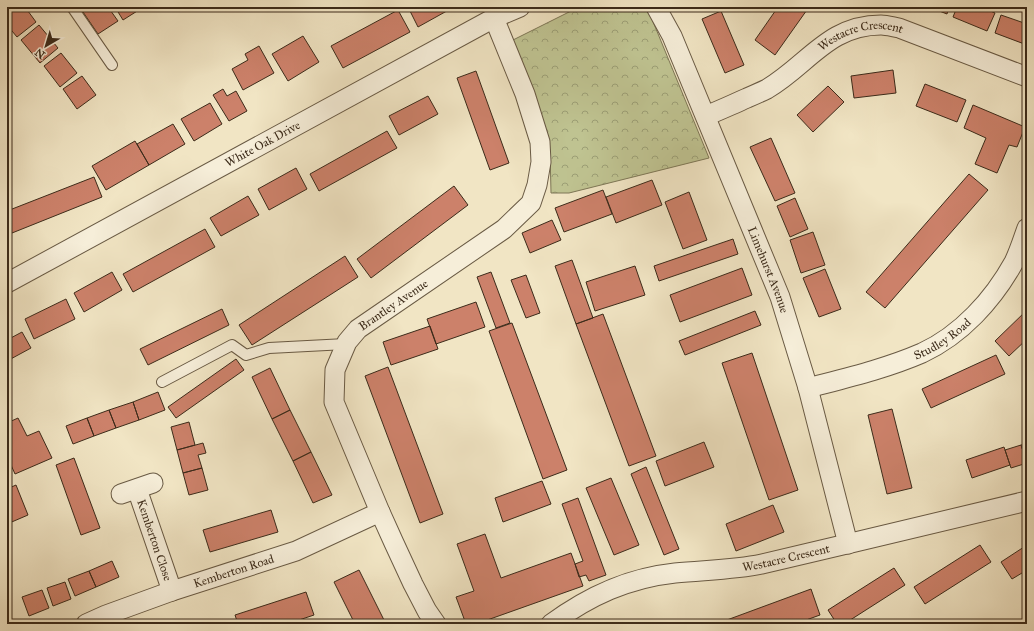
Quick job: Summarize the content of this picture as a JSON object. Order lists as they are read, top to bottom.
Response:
{
  "streets": {
    "street": [
      "Westacre Crescent",
      "White Oak Drive",
      "Limehurst Avenue",
      "Brantley Avenue",
      "Studley Road",
      "Kemberton Close",
      "Kemberton Road"
    ]
  },
  "crossings": [
    ["Westacre Crescent", "Limehurst Avenue"],
    ["White Oak Drive", "Brantley Avenue"],
    ["Limehurst Avenue", "Studley Road"],
    ["Brantley Avenue", "Kemberton Road"],
    ["Kemberton Close", "Kemberton Road"]
  ],
  "north": "bottom left"
}
